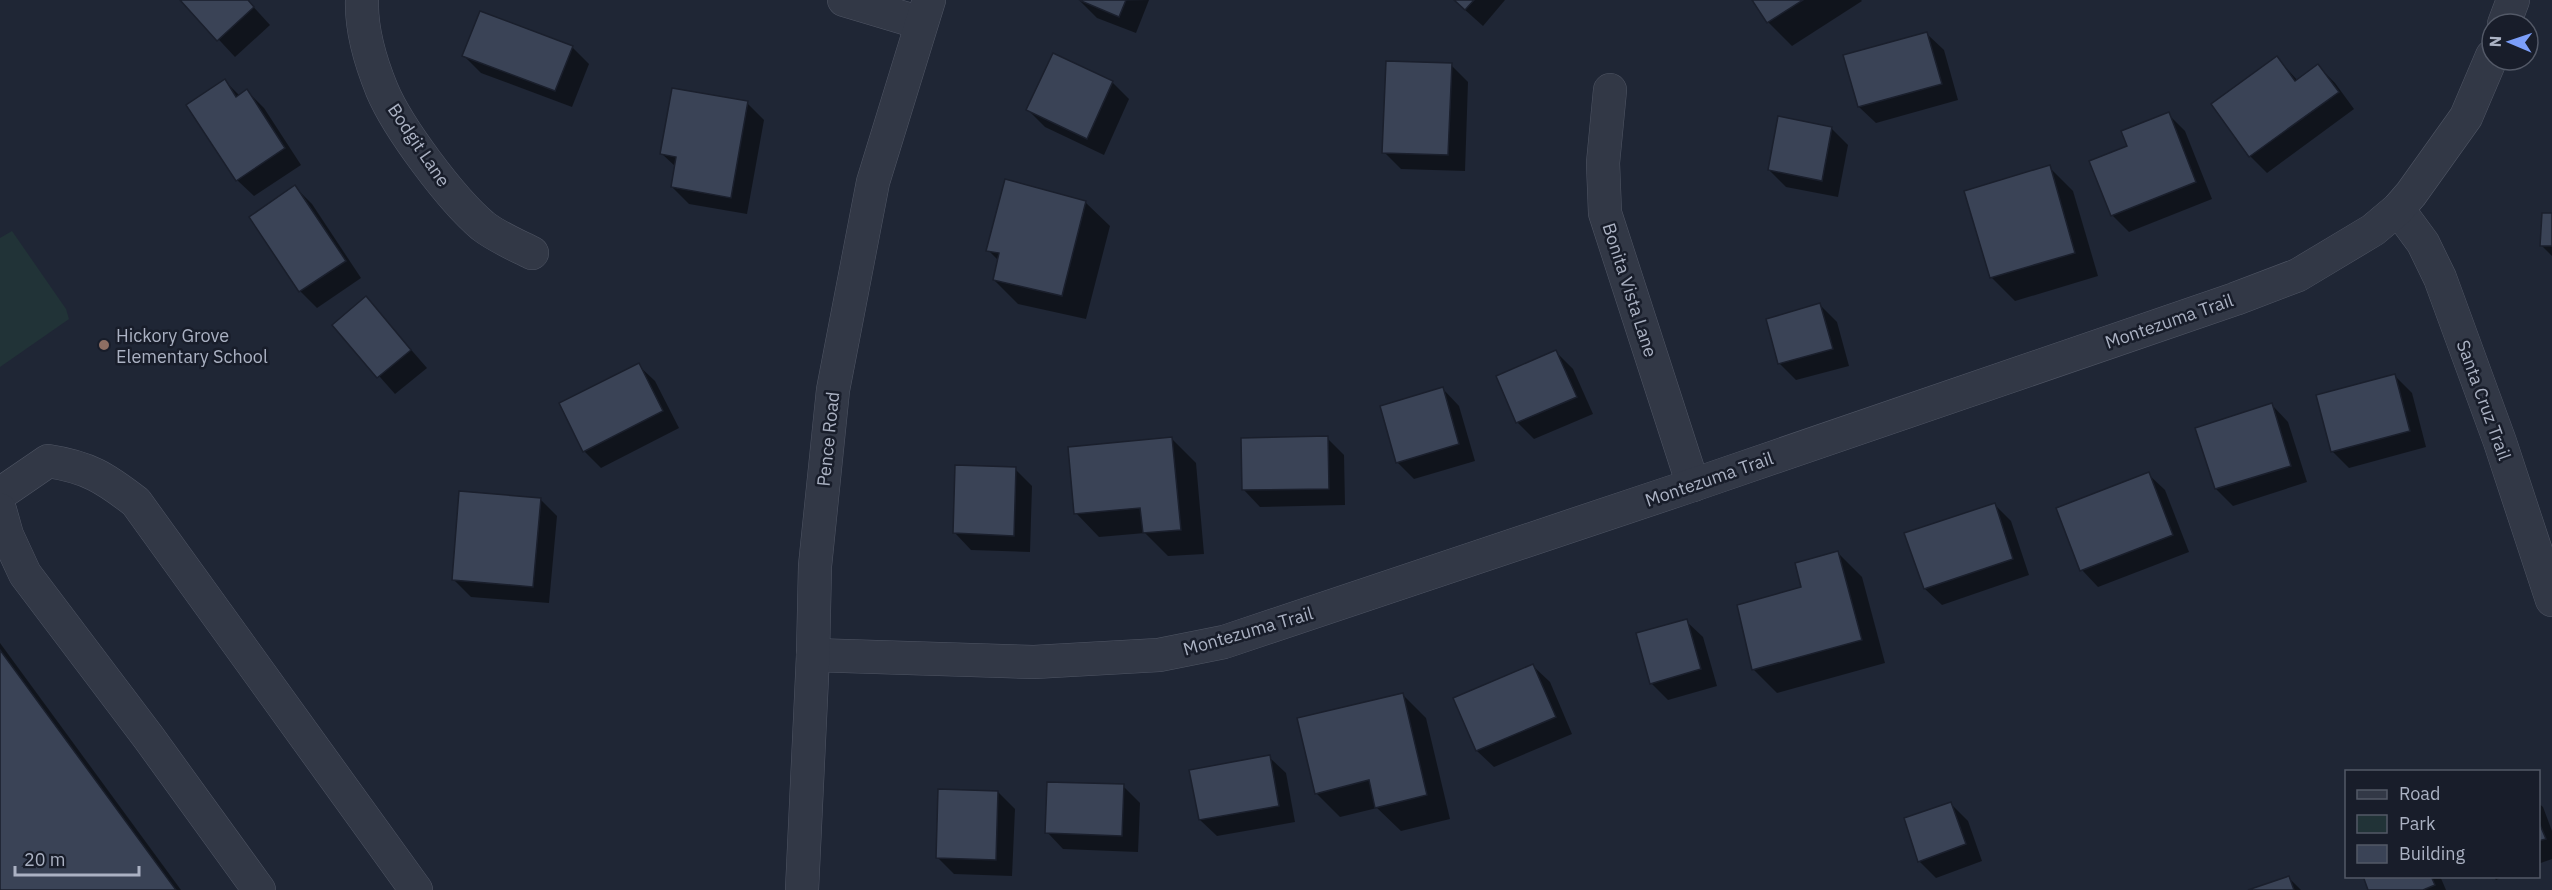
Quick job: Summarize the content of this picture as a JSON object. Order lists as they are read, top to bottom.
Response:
{
  "streets": {
    "street": [
      "Bodgit Lane",
      "Bonita Vista Lane",
      "Montezuma Trail",
      "Santa Cruz Trail",
      "Pence Road"
    ]
  },
  "crossings": [
    ["Bonita Vista Lane", "Montezuma Trail"],
    ["Montezuma Trail", "Santa Cruz Trail"],
    ["Montezuma Trail", "Pence Road"]
  ],
  "places": ["Hickory Grove Elementary School"],
  "legend": ["Road", "Park", "Building"],
  "scale_bar": "20 m",
  "north": "left"
}
